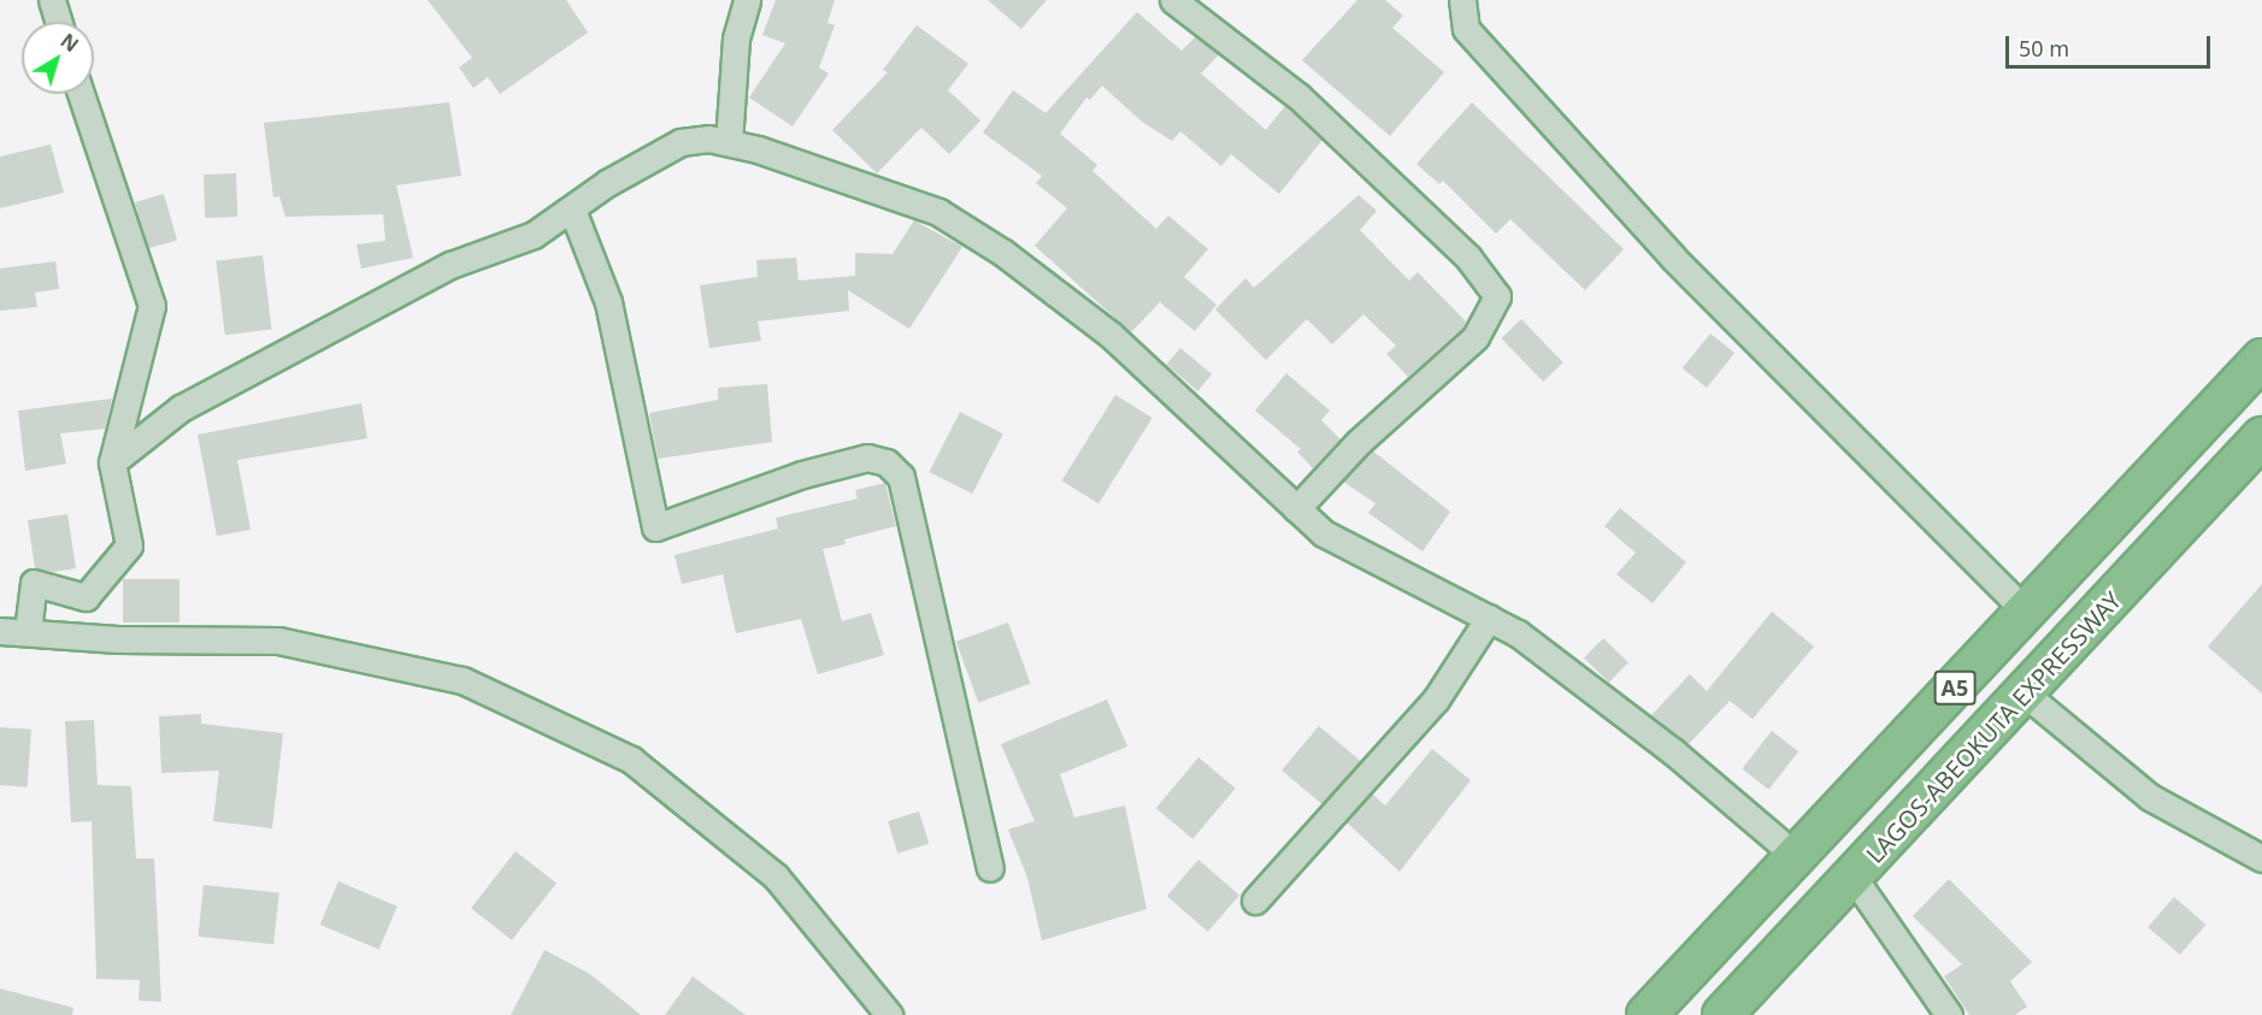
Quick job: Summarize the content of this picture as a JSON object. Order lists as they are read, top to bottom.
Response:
{
  "streets": {
    "highway": ["A5", "LAGOS-ABEOKUTA EXPRESSWAY"]
  },
  "scale_bar": "50 m",
  "north": "top right"
}
